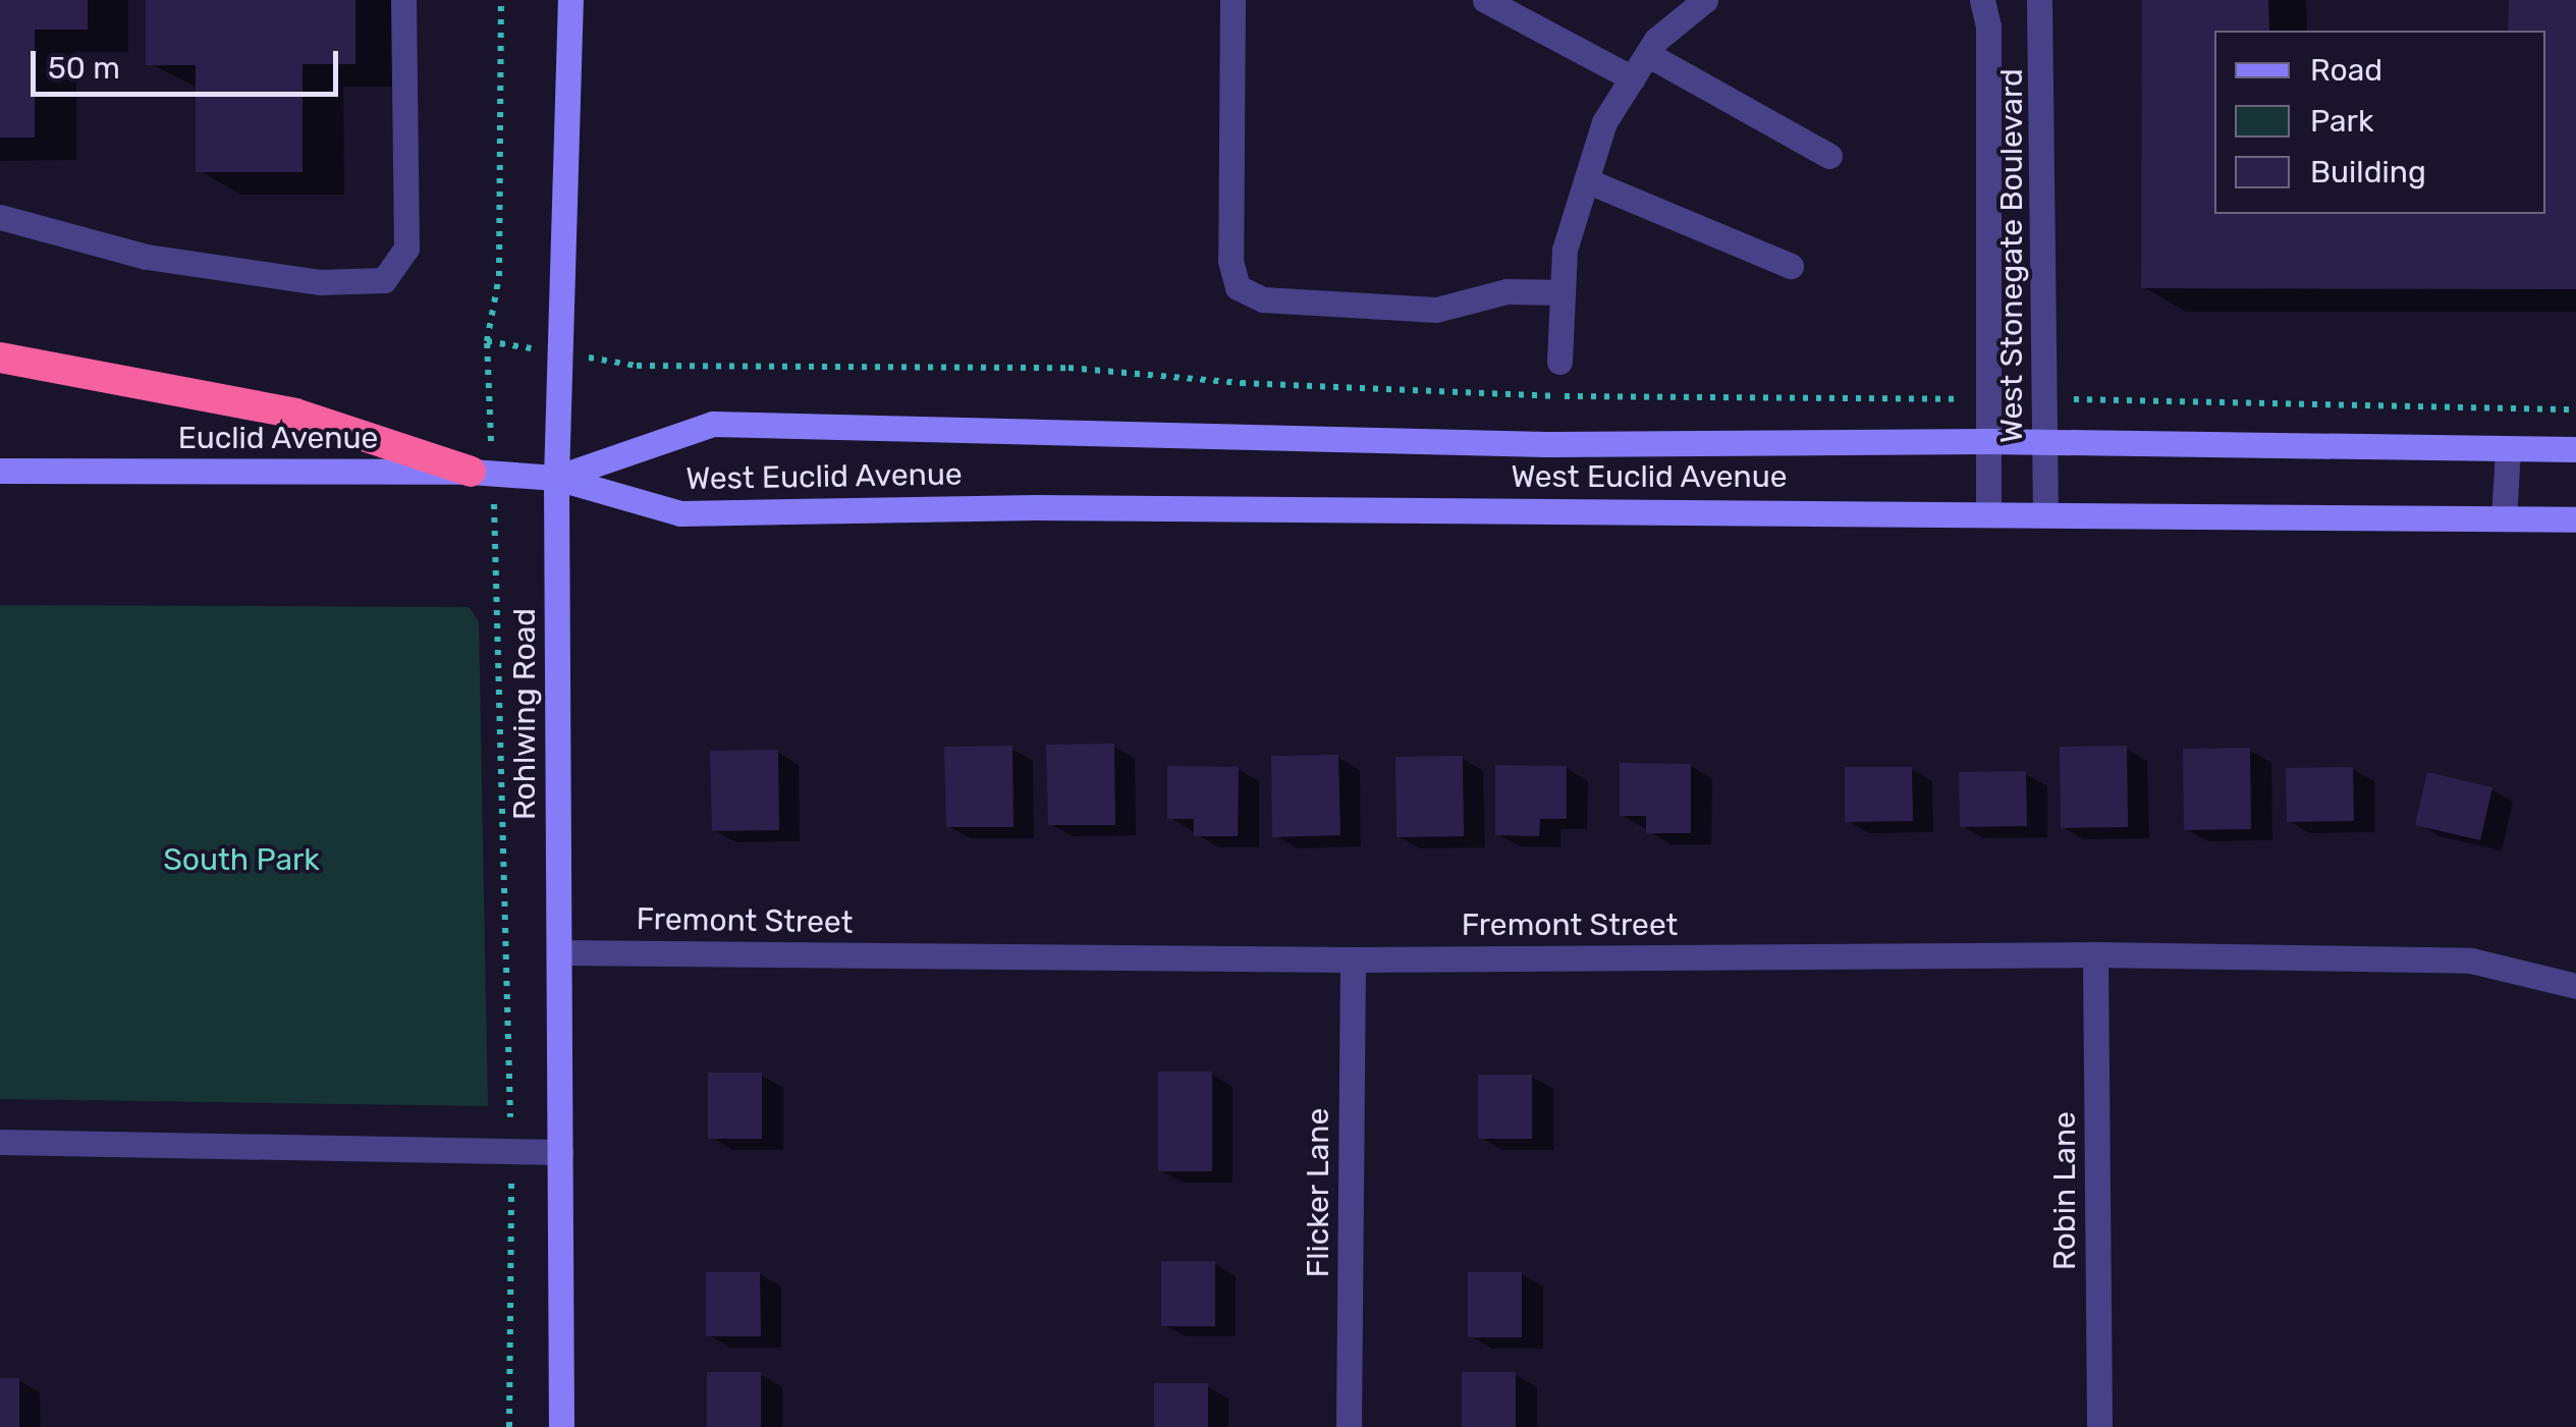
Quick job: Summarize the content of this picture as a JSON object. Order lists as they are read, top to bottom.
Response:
{
  "streets": {
    "main road": ["Euclid Avenue", "West Euclid Avenue", "Rohlwing Road"],
    "street": [
      "West Stonegate Boulevard",
      "Fremont Street",
      "Robin Lane",
      "Flicker Lane"
    ]
  },
  "crossings": [
    ["West Stonegate Boulevard", "West Euclid Avenue"],
    ["Euclid Avenue", "West Euclid Avenue"],
    ["Euclid Avenue", "Rohlwing Road"],
    ["West Euclid Avenue", "Rohlwing Road"],
    ["Rohlwing Road", "Fremont Street"],
    ["Fremont Street", "Robin Lane"],
    ["Fremont Street", "Flicker Lane"]
  ],
  "parks": ["South Park"],
  "legend": ["Road", "Park", "Building"],
  "scale_bar": "50 m"
}
